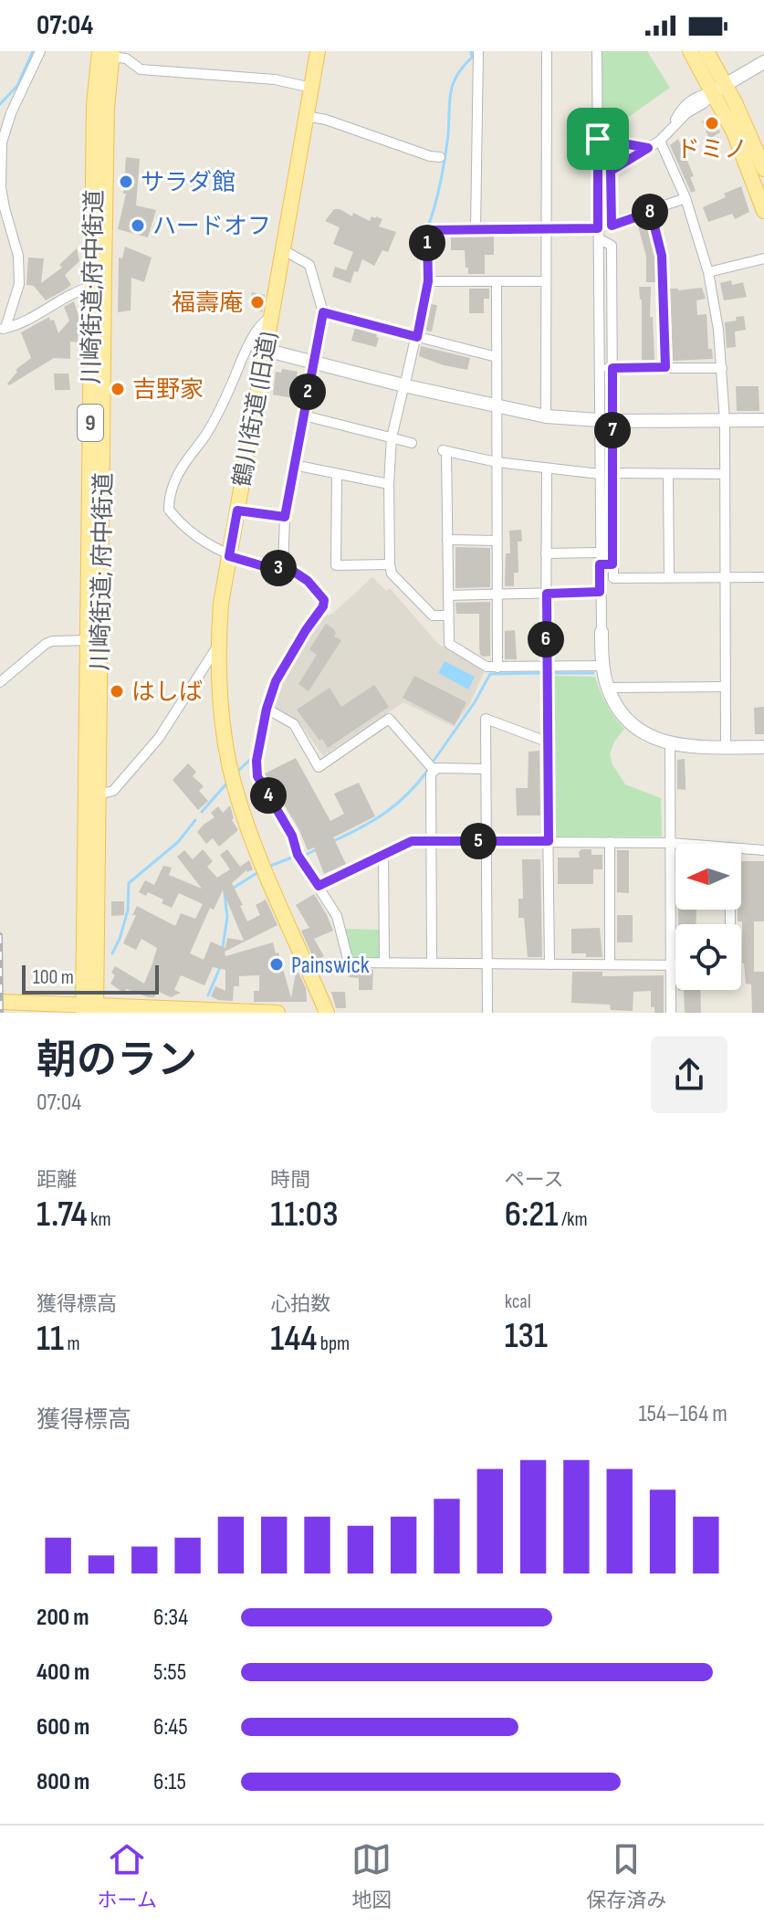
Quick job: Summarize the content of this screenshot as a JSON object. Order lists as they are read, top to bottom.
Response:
{
  "streets": {
    "main road": [
      "川崎街道;府中街道",
      "鶴川街道 (旧道)",
      "9",
      "川崎街道; 府中街道"
    ]
  },
  "crossings": [
    ["川崎街道;府中街道", "川崎街道; 府中街道"]
  ],
  "places": [
    "ドミノ",
    "サラダ館",
    "ハードオフ",
    "福壽庵",
    "吉野家",
    "はしば",
    "Painswick"
  ],
  "scale_bar": "100 m",
  "north": "left",
  "page": {
    "status": "07:04",
    "pins": [
      "8",
      "1",
      "2",
      "7",
      "3",
      "6",
      "4",
      "5"
    ],
    "scale": "100 m",
    "heading": ["朝のラン", "07:04"],
    "stats": [
      ["距離", "1.74 km"],
      ["時間", "11:03"],
      ["ペース", "6:21 /km"],
      ["獲得標高", "11 m"],
      ["心拍数", "144 bpm"],
      ["kcal", "131"]
    ],
    "chart": ["獲得標高", "154–164 m"],
    "list": [
      {
        "name": "200 m",
        "note": "6:34"
      },
      {
        "name": "400 m",
        "note": "5:55"
      },
      {
        "name": "600 m",
        "note": "6:45"
      },
      {
        "name": "800 m",
        "note": "6:15"
      }
    ],
    "tabs": ["ホーム", "地図", "保存済み"]
  }
}
